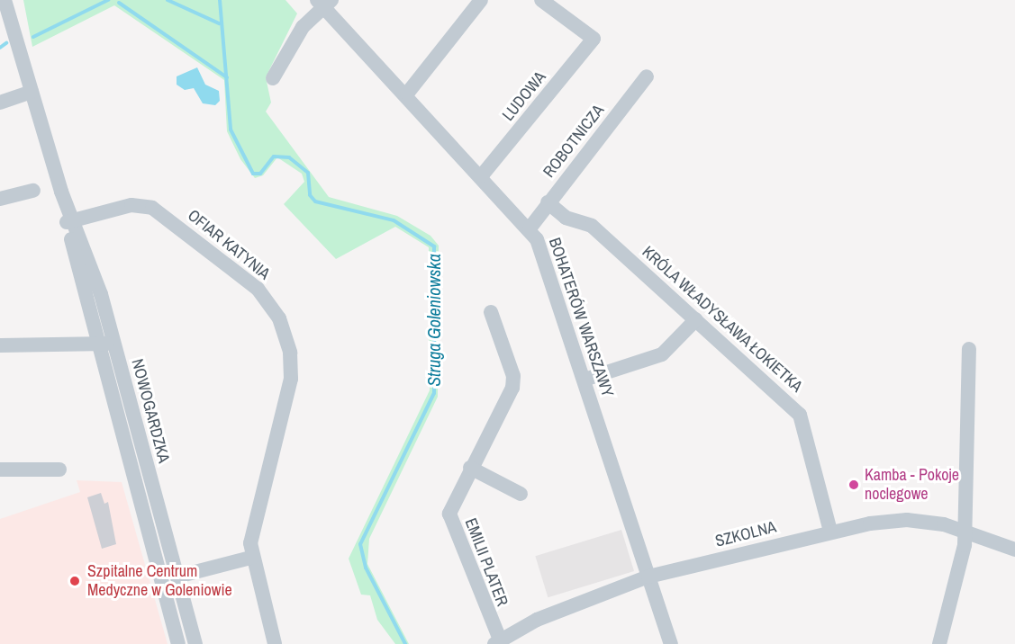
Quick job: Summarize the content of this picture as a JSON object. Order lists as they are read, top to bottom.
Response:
{
  "streets": {
    "street": [
      "LUDOWA",
      "ROBOTNICZA",
      "OFIAR KATYNIA",
      "BOHATERÓW WARSZAWY",
      "KRÓLA WŁADYSŁAWA ŁOKIETKA",
      "NOWOGARDZKA",
      "SZKOLNA",
      "EMILII PLATER"
    ]
  },
  "crossings": [
    ["LUDOWA", "BOHATERÓW WARSZAWY"],
    ["ROBOTNICZA", "BOHATERÓW WARSZAWY"],
    ["ROBOTNICZA", "KRÓLA WŁADYSŁAWA ŁOKIETKA"],
    ["OFIAR KATYNIA", "NOWOGARDZKA"],
    ["BOHATERÓW WARSZAWY", "SZKOLNA"],
    ["KRÓLA WŁADYSŁAWA ŁOKIETKA", "SZKOLNA"],
    ["SZKOLNA", "EMILII PLATER"]
  ],
  "water": ["Struga Goleniowska"],
  "places": ["Kamba - Pokoje noclegowe", "Szpitalne Centrum Medyczne w Goleniowie"]
}
